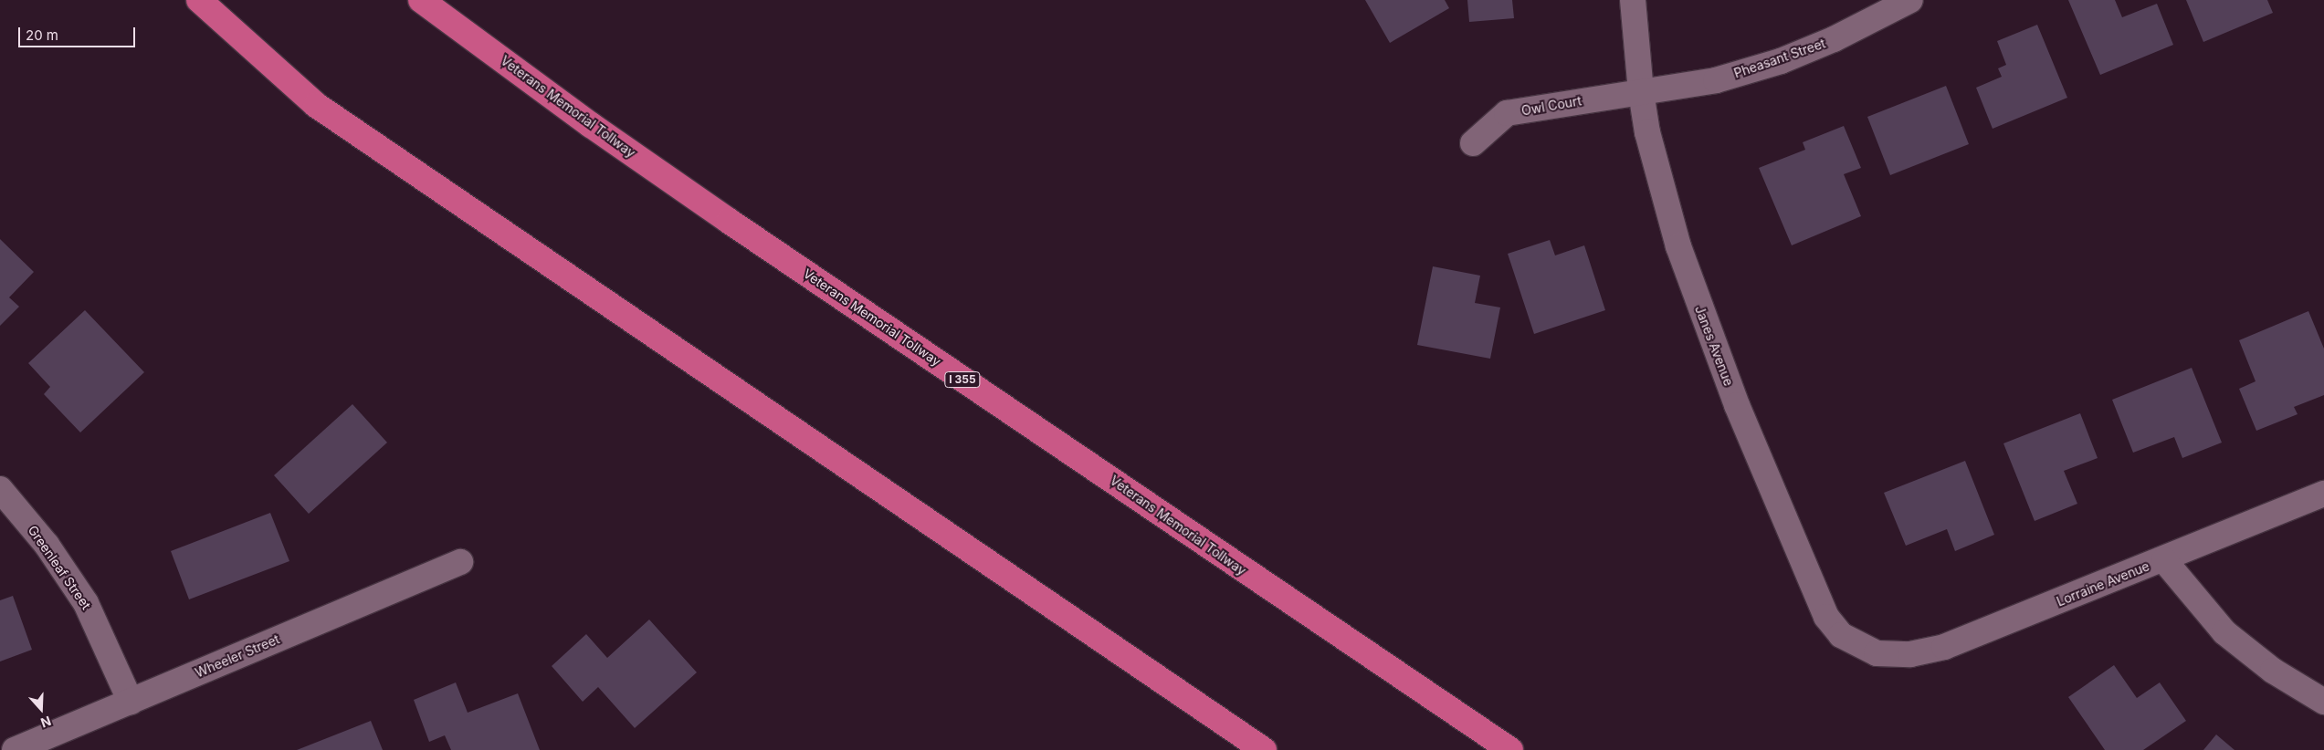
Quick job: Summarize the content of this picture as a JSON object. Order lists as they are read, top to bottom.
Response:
{
  "streets": {
    "highway": ["Veterans Memorial Tollway", "I 355"],
    "street": [
      "Pheasant Street",
      "Owl Court",
      "Janes Avenue",
      "Greenleaf Street",
      "Lorraine Avenue",
      "Wheeler Street"
    ]
  },
  "crossings": [
    ["Pheasant Street", "Owl Court"],
    ["Pheasant Street", "Janes Avenue"],
    ["Owl Court", "Janes Avenue"],
    ["Janes Avenue", "Lorraine Avenue"],
    ["Greenleaf Street", "Wheeler Street"]
  ],
  "scale_bar": "20 m",
  "north": "bottom"
}
